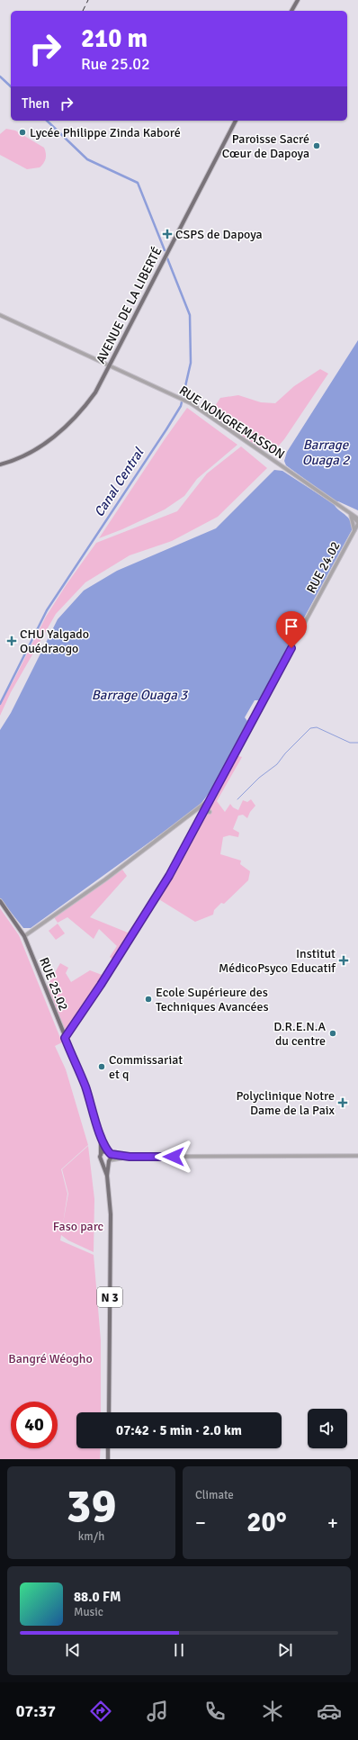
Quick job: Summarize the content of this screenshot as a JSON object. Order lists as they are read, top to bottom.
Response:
{
  "streets": {
    "main road": ["AVENUE DE LA LIBERTÉ", "RUE 25.02", "N 3"],
    "street": ["RUE NONGREMASSON", "RUE 24.02"]
  },
  "crossings": [
    ["AVENUE DE LA LIBERTÉ", "RUE NONGREMASSON"],
    ["RUE NONGREMASSON", "RUE 24.02"],
    ["RUE 24.02", "RUE 25.02"],
    ["RUE 25.02", "N 3"]
  ],
  "water": ["Barrage Ouaga 2", "Canal Central", "Barrage Ouaga 3"],
  "parks": ["Faso parc", "Bangré Wéogho"],
  "places": {
    "other": [
      "Lycée Philippe Zinda Kaboré",
      "Paroisse Sacré Cœur de Dapoya",
      "Ecole Supérieure des Techniques Avancées",
      "D.R.E.N.A du centre",
      "Commissariat et q"
    ],
    "health": [
      "CSPS de Dapoya",
      "CHU Yalgado Ouédraogo",
      "Institut MédicoPsyco Educatif",
      "Polyclinique Notre Dame de la Paix"
    ]
  },
  "page": {
    "turn": ["210 m", "Rue 25.02"],
    "then": "Then",
    "limit": "40",
    "trip": "07:42 · 5 min · 2.0 km",
    "tile": [
      ["39", "km/h"],
      "Climate"
    ],
    "heat": ["−", "20°", "+"],
    "song": ["88.0 FM", "Music"],
    "tabs": "07:37"
  }
}
